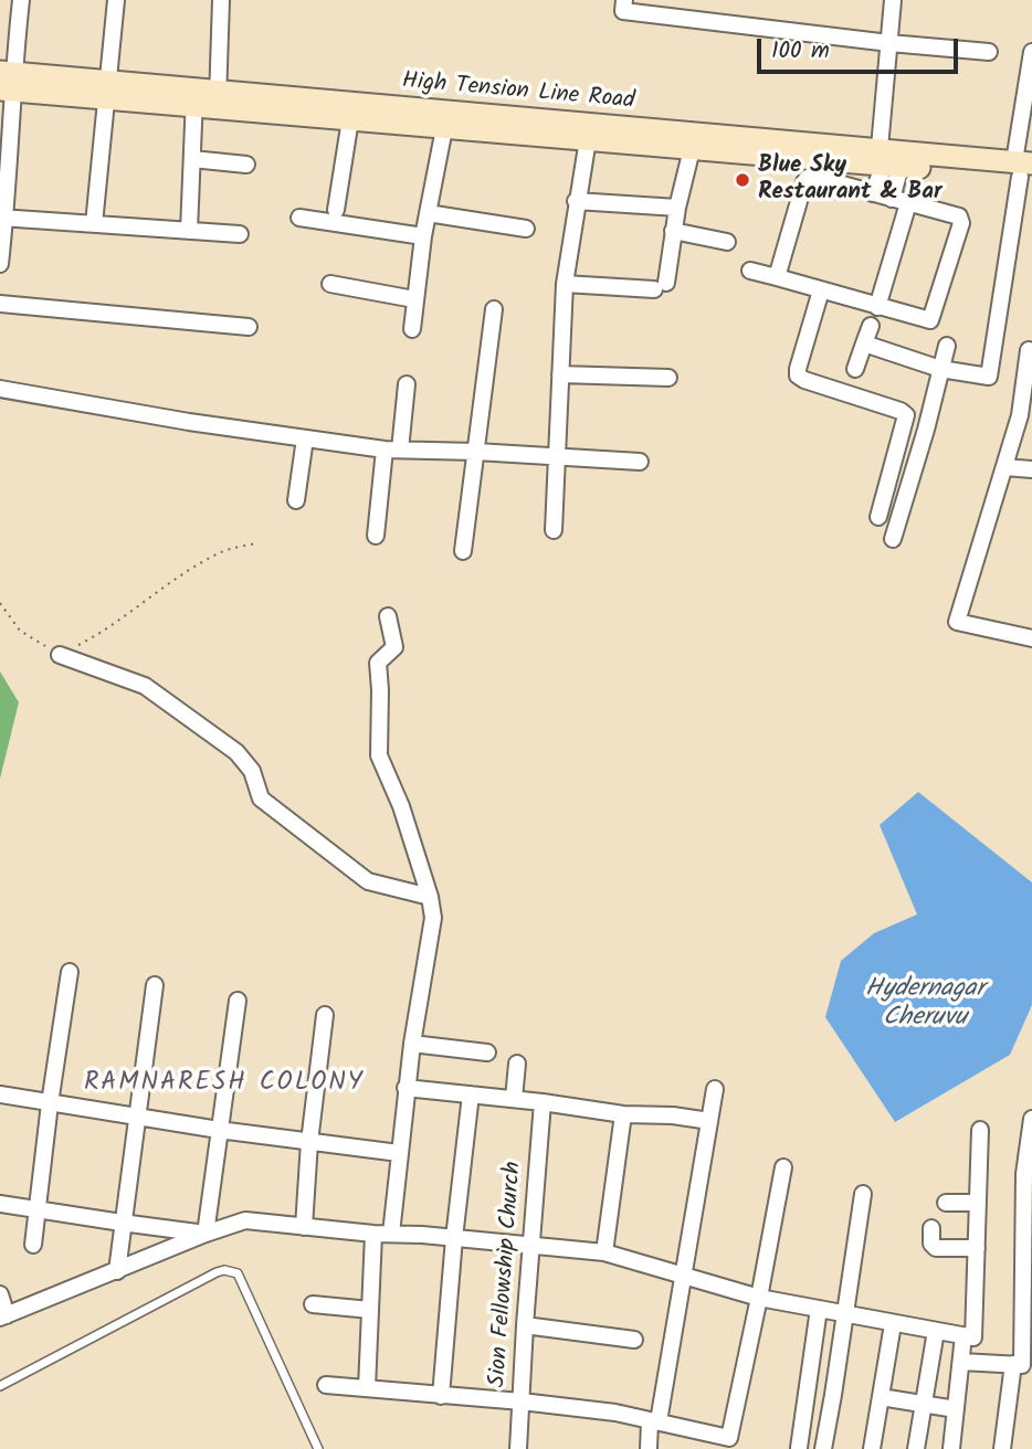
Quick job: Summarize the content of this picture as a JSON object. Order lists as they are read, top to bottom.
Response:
{
  "streets": {
    "main road": ["High Tension Line Road"],
    "street": ["Sion Fellowship Church"]
  },
  "districts": ["RAMNARESH COLONY"],
  "water": ["Hydernagar Cheruvu"],
  "places": ["Blue Sky Restaurant & Bar"],
  "scale_bar": "100 m"
}
